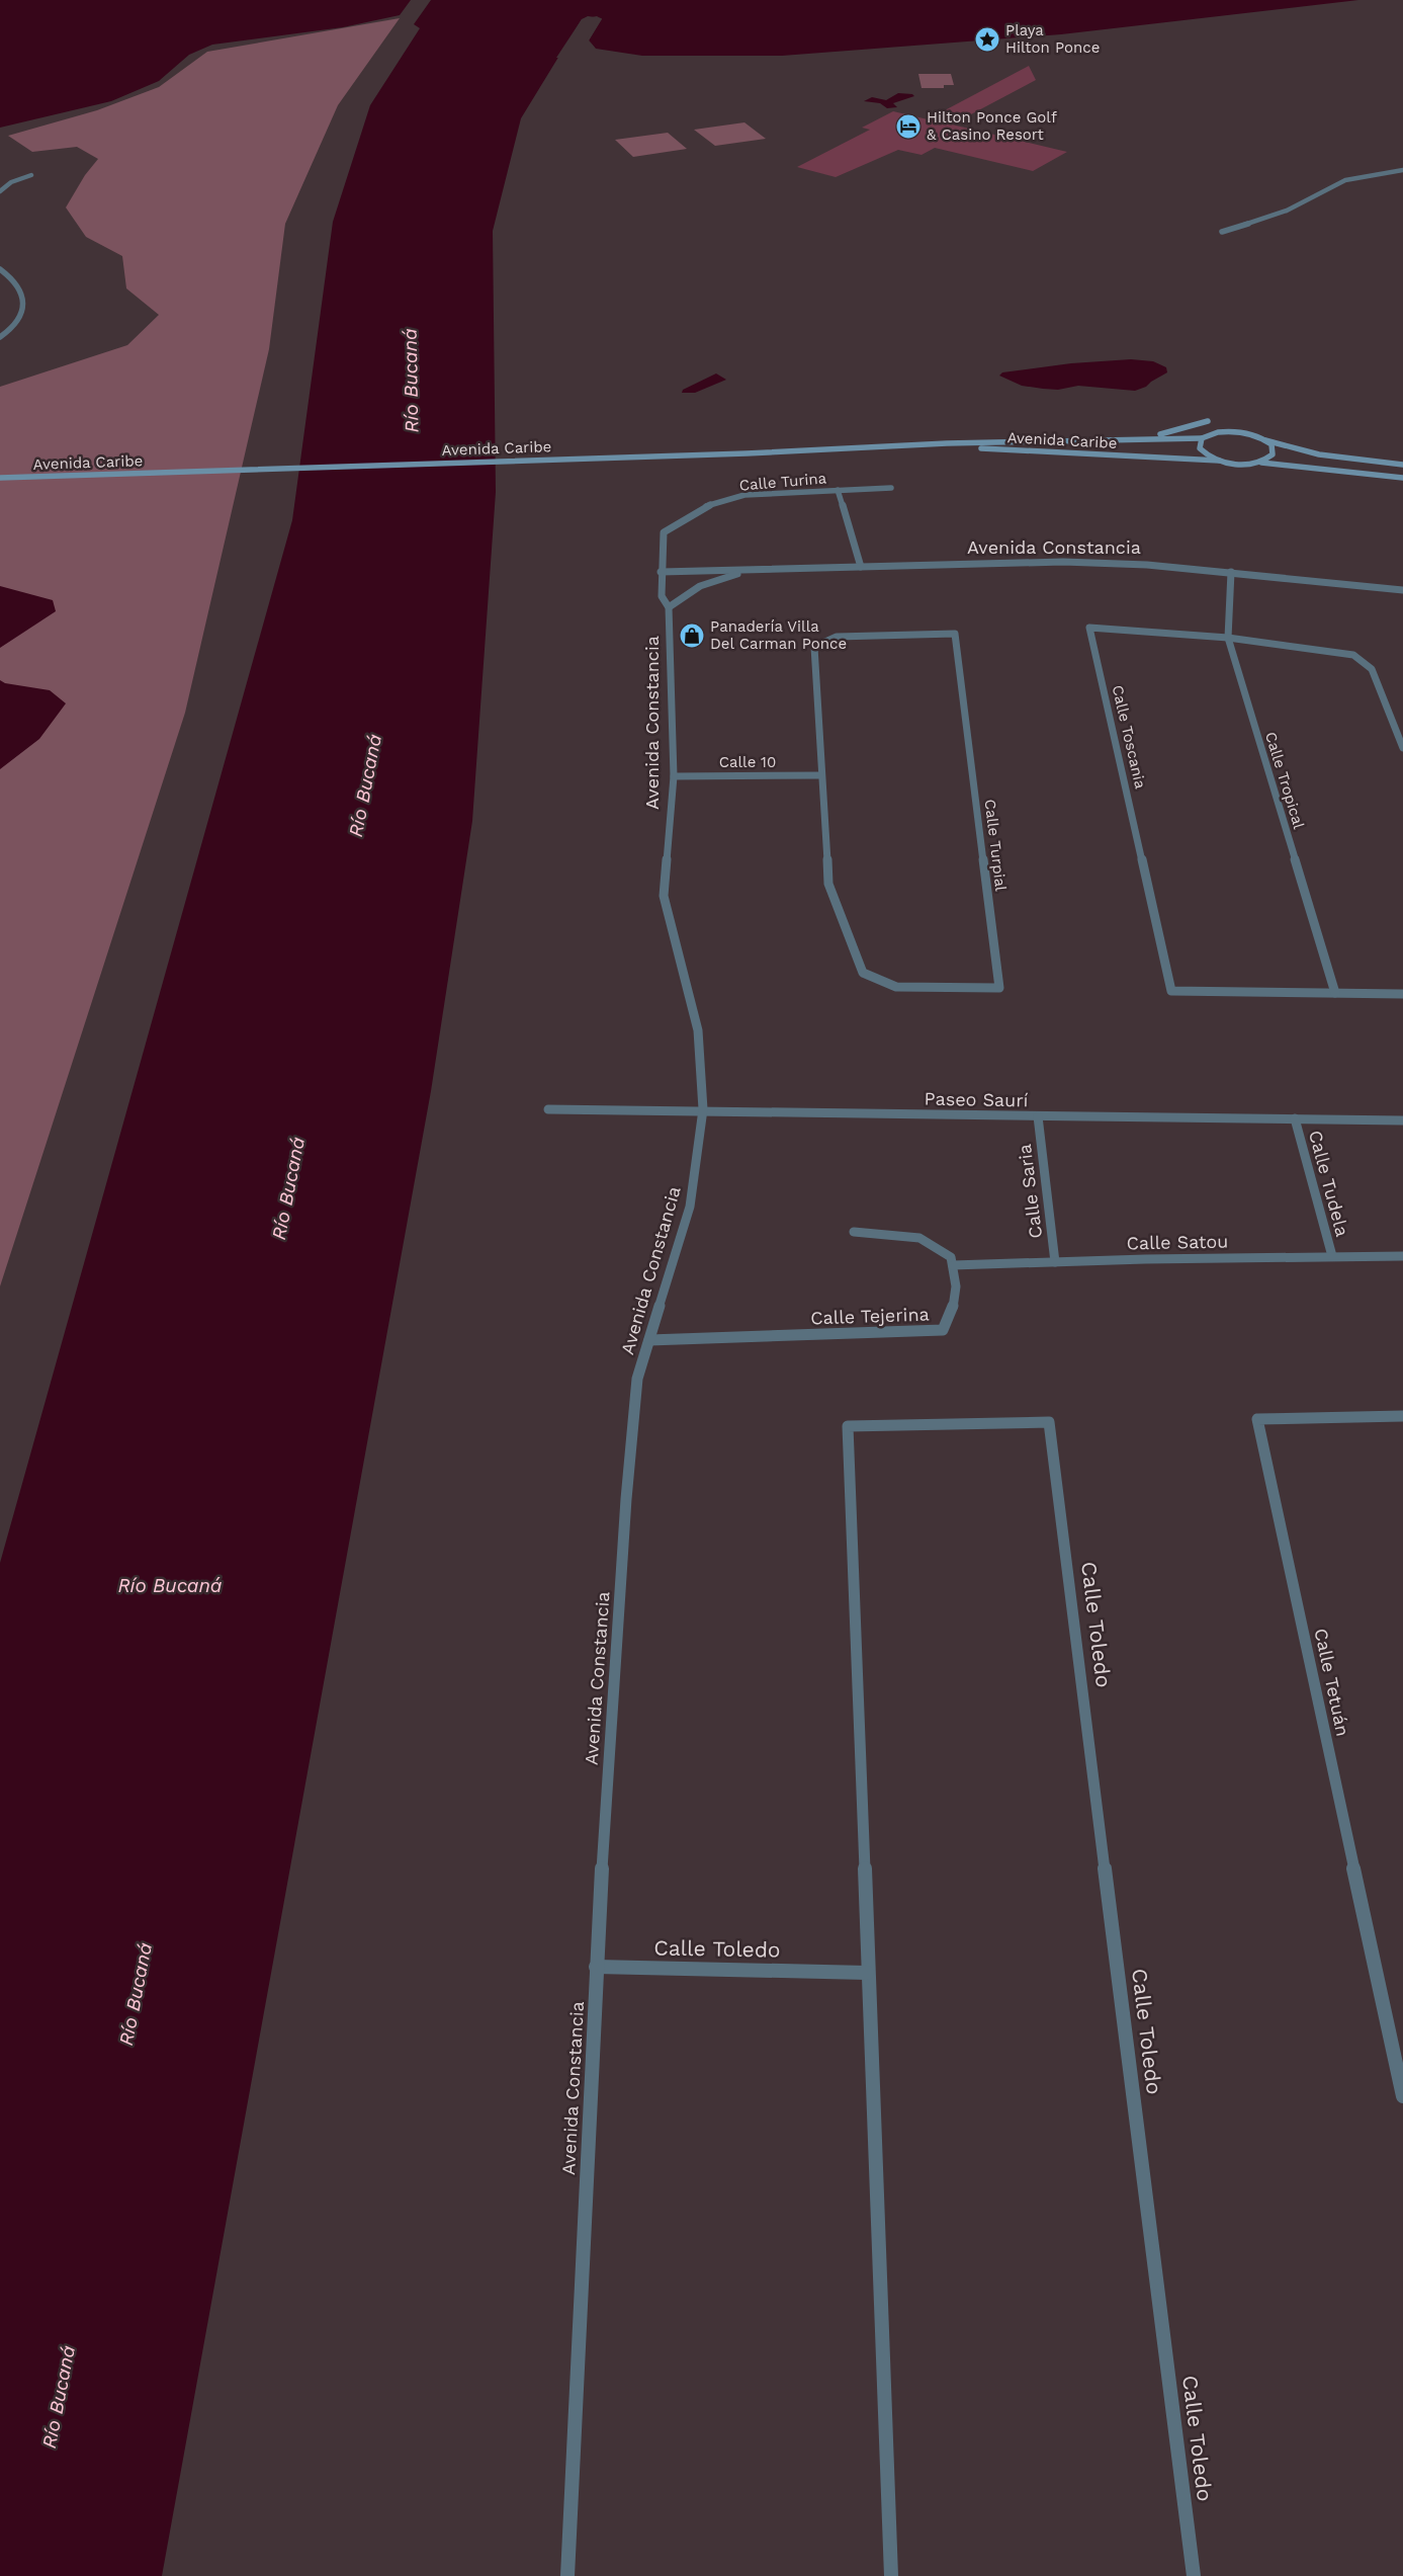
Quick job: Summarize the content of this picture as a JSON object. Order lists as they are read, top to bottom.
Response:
{
  "streets": {
    "street": [
      "Avenida Caribe",
      "Calle Turina",
      "Avenida Constancia",
      "Calle Toscania",
      "Calle 10",
      "Calle Tropical",
      "Calle Turpial",
      "Paseo Saurí",
      "Calle Tudela",
      "Calle Saria",
      "Calle Satou",
      "Calle Tejerina",
      "Calle Toledo",
      "Calle Tetuán"
    ]
  },
  "crossings": [
    ["Calle Turina", "Avenida Constancia"],
    ["Avenida Constancia", "Calle 10"],
    ["Avenida Constancia", "Calle Tropical"],
    ["Avenida Constancia", "Paseo Saurí"],
    ["Avenida Constancia", "Calle Tejerina"],
    ["Avenida Constancia", "Calle Toledo"],
    ["Calle Toscania", "Calle Tropical"],
    ["Calle 10", "Calle Turpial"],
    ["Paseo Saurí", "Calle Tudela"],
    ["Paseo Saurí", "Calle Saria"],
    ["Calle Tudela", "Calle Satou"],
    ["Calle Saria", "Calle Satou"],
    ["Calle Satou", "Calle Tejerina"]
  ],
  "water": ["Río Bucaná"],
  "places": {
    "place": ["Playa Hilton Ponce"],
    "hotel": ["Hilton Ponce Golf & Casino Resort"],
    "shop": ["Panadería Villa Del Carman Ponce"]
  }
}
